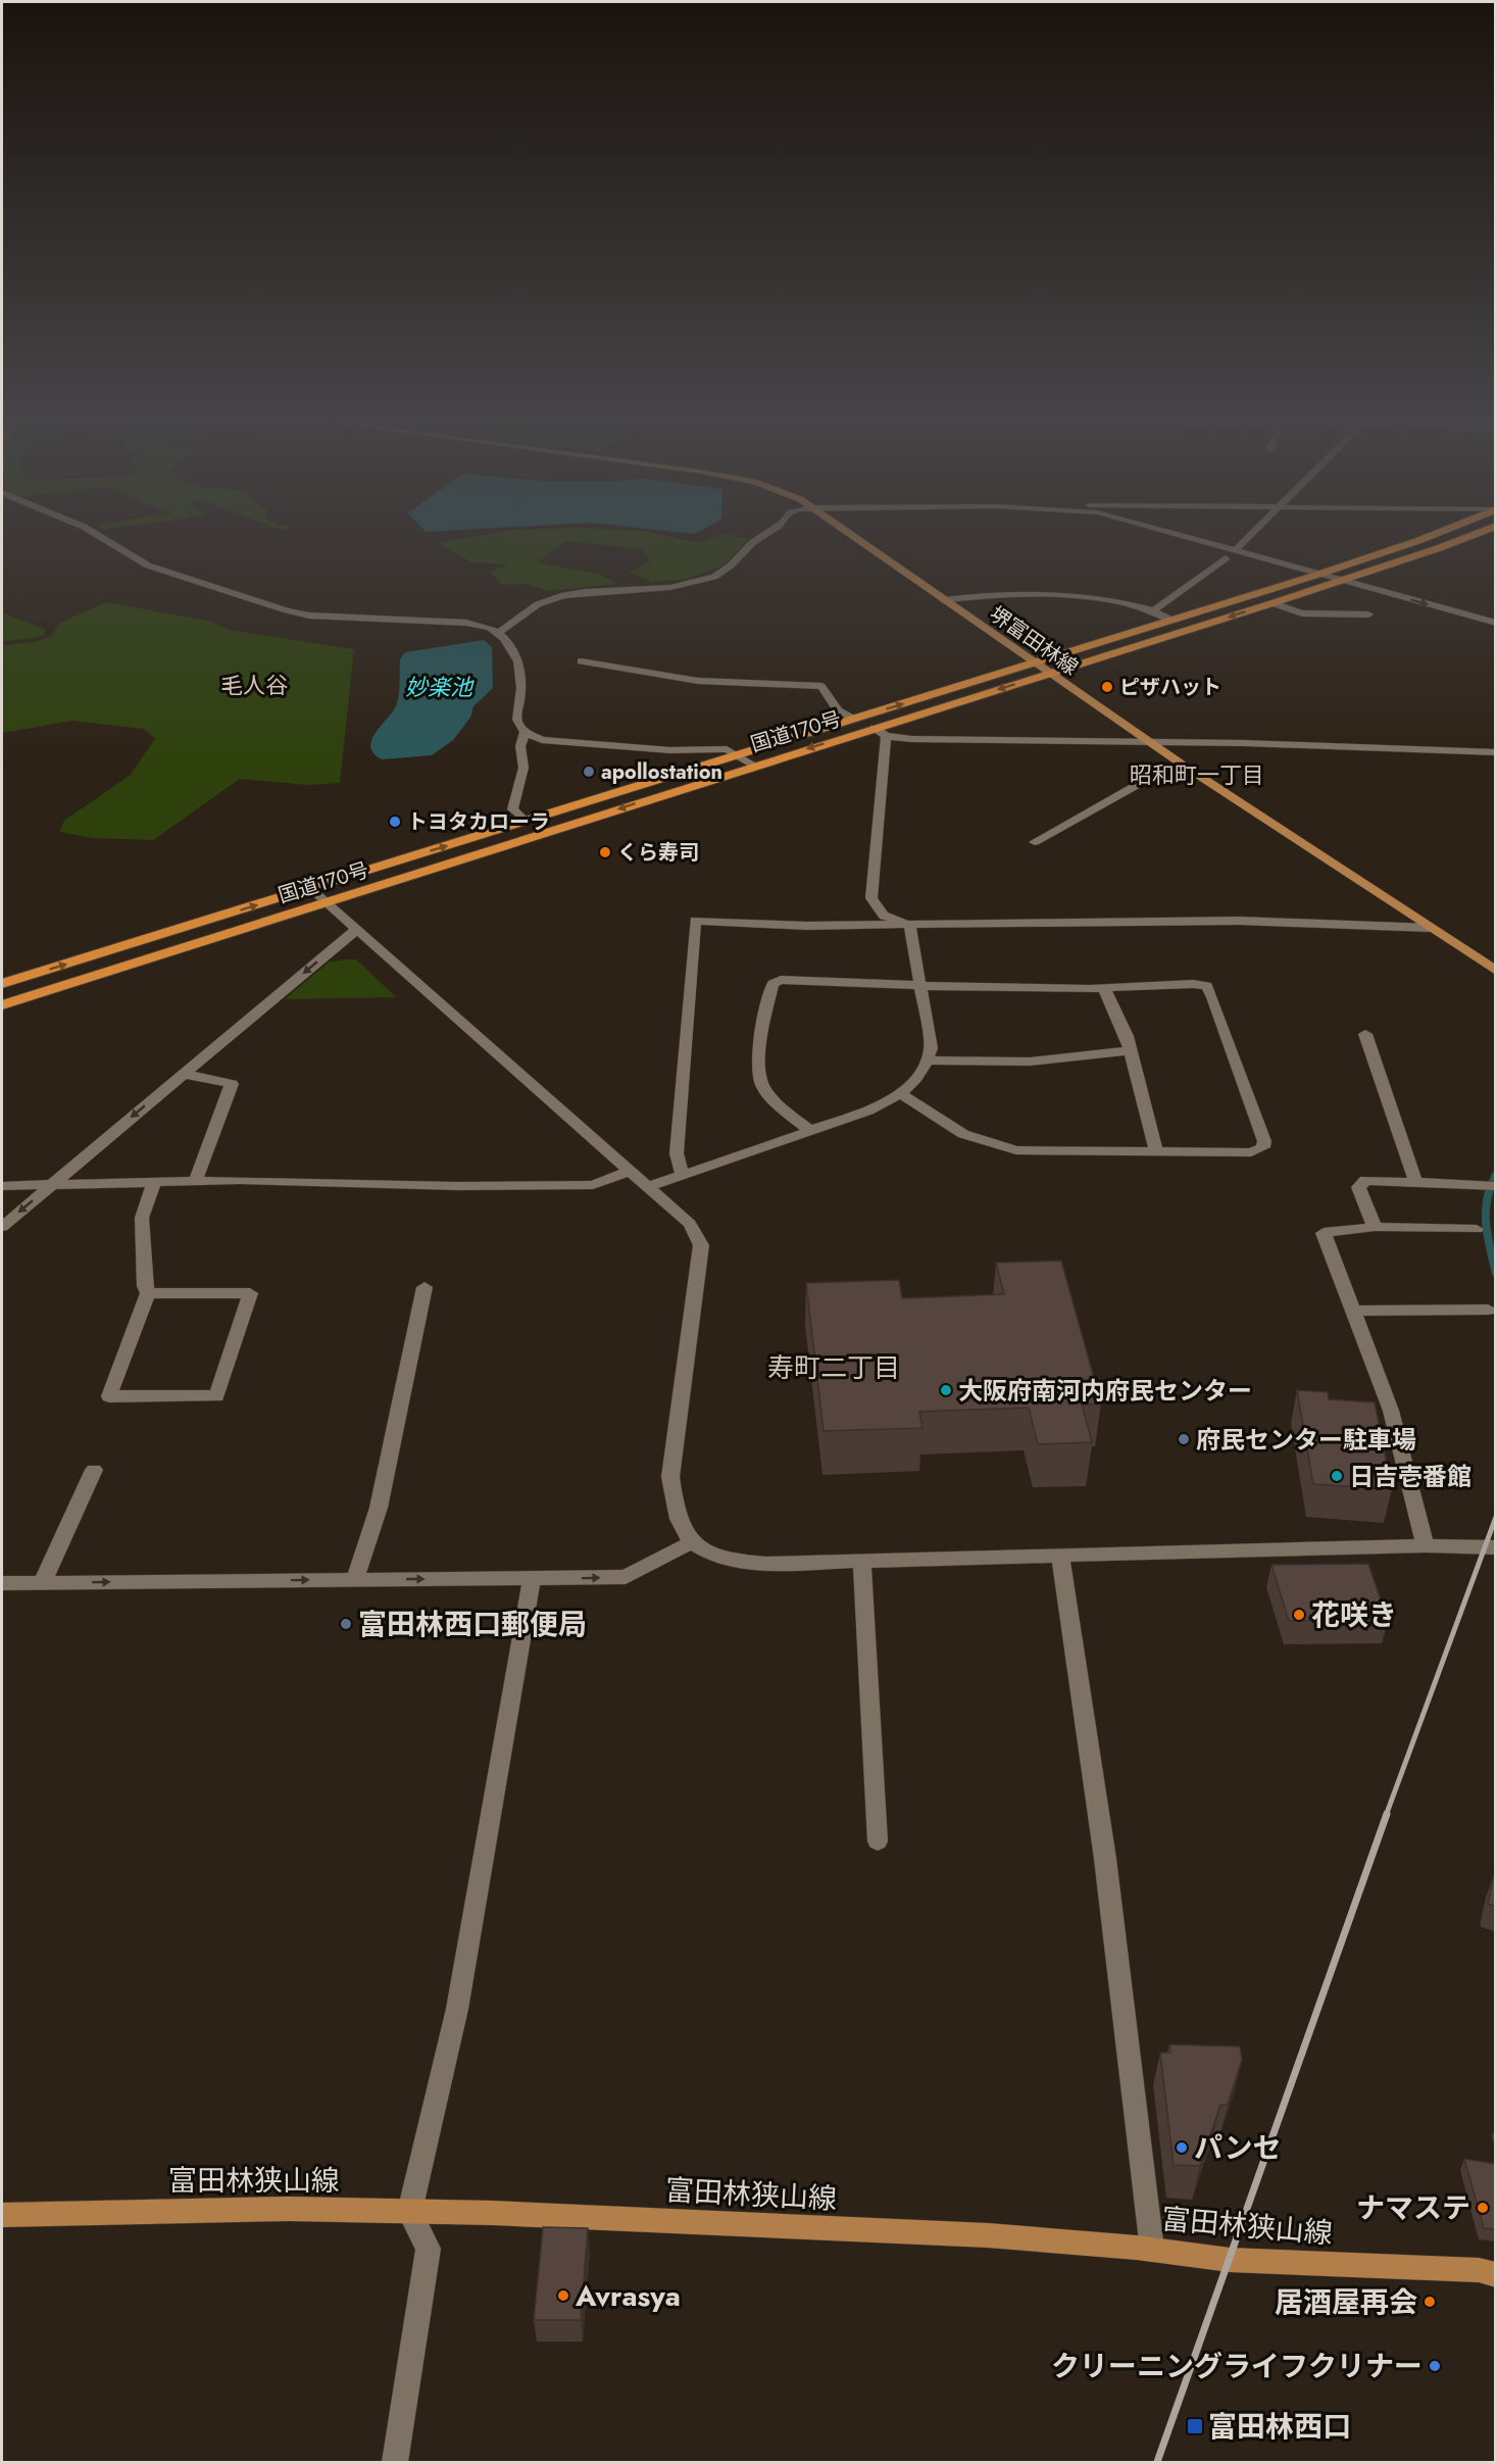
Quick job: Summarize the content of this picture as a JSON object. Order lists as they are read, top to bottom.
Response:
{
  "streets": {
    "highway": ["国道170号"],
    "main road": ["堺富田林線", "富田林狭山線"]
  },
  "crossings": [
    ["堺富田林線", "国道170号"]
  ],
  "districts": ["毛人谷", "昭和町一丁目", "寿町二丁目"],
  "water": ["妙楽池"],
  "places": {
    "other": [
      "ピザハット",
      "apollostation",
      "トヨタカローラ",
      "くら寿司",
      "大阪府南河内府民センター",
      "府民センター駐車場",
      "日吉壱番館",
      "花咲き",
      "富田林西口郵便局",
      "パンセ",
      "ナマステ",
      "Avrasya",
      "居酒屋再会",
      "クリーニングライフクリナー"
    ],
    "transit": ["富田林西口"]
  }
}
